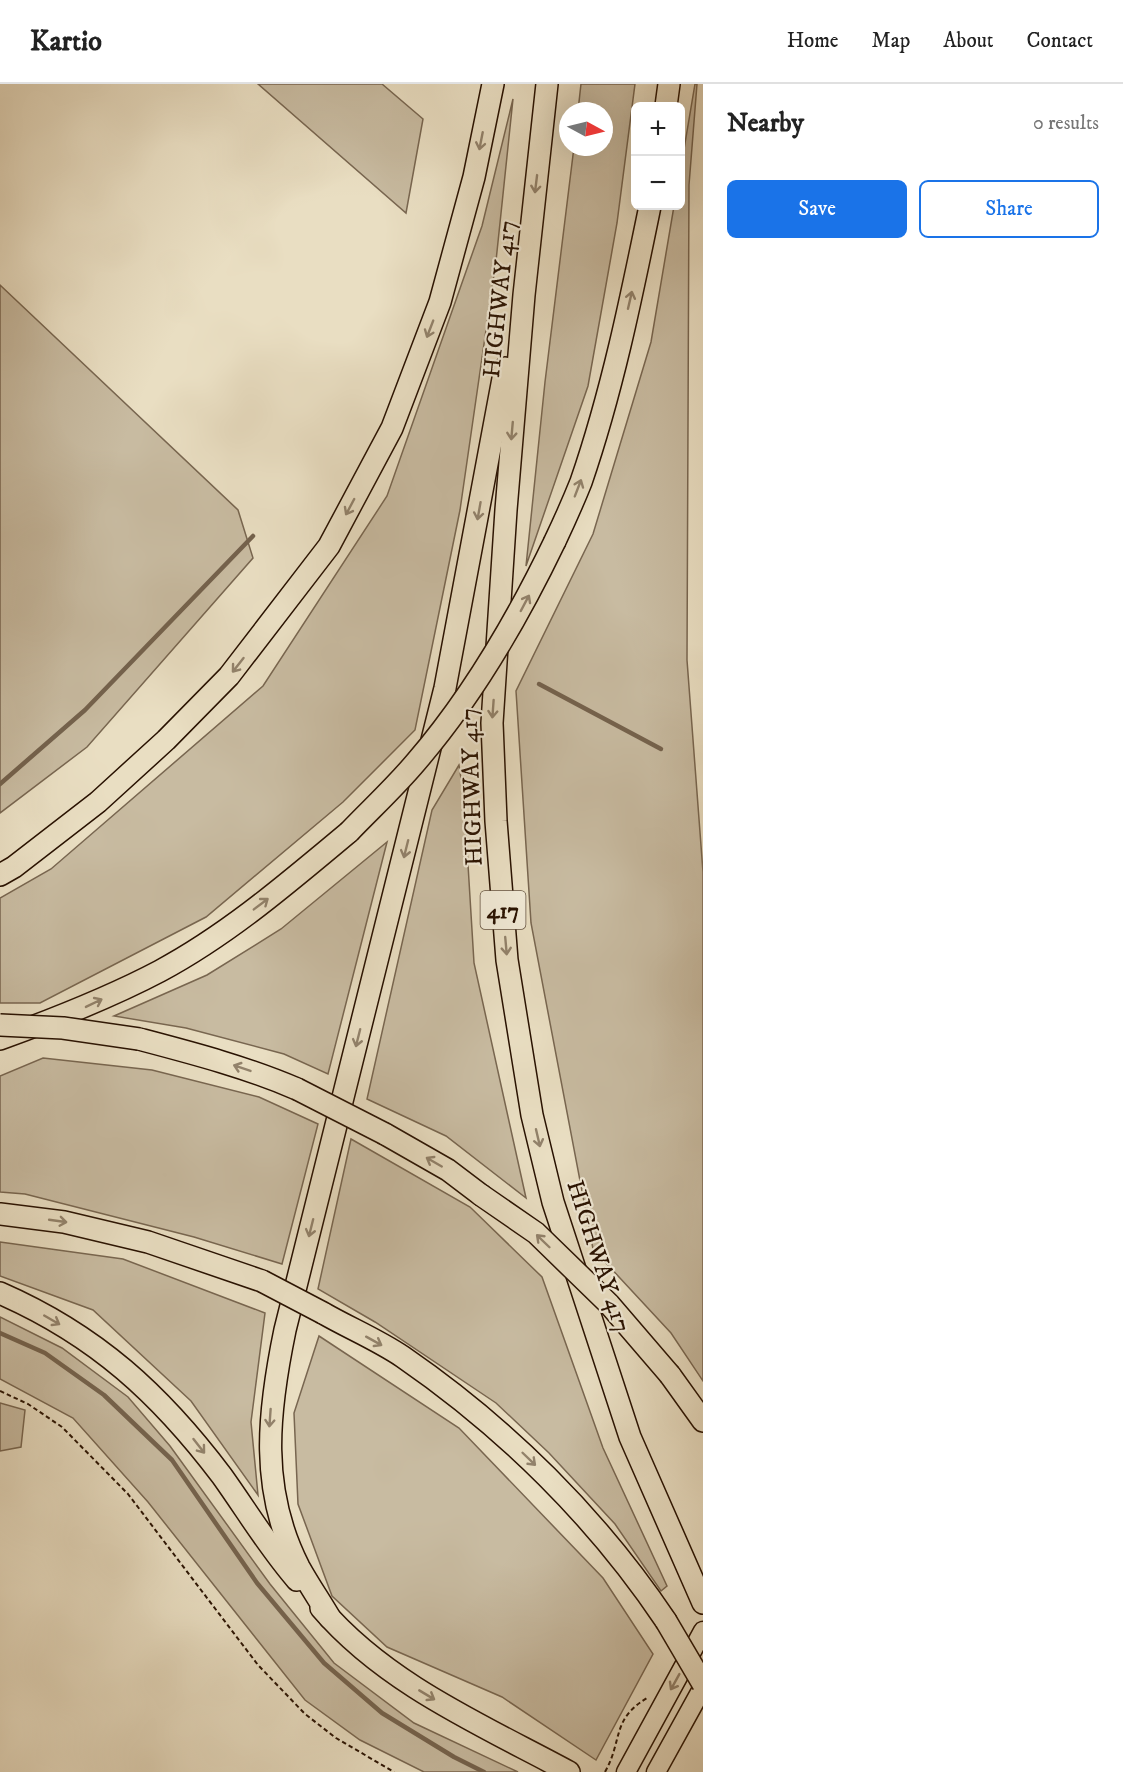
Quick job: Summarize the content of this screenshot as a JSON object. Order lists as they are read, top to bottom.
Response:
{
  "streets": {
    "highway": ["HIGHWAY 417", "417"]
  },
  "north": "right",
  "page": {
    "header": "Kartio",
    "nav": [
      "Home",
      "Map",
      "About",
      "Contact"
    ],
    "heading": ["Nearby", "0 results"],
    "map_buttons": ["+", "−"],
    "buttons": ["Save", "Share"]
  }
}
